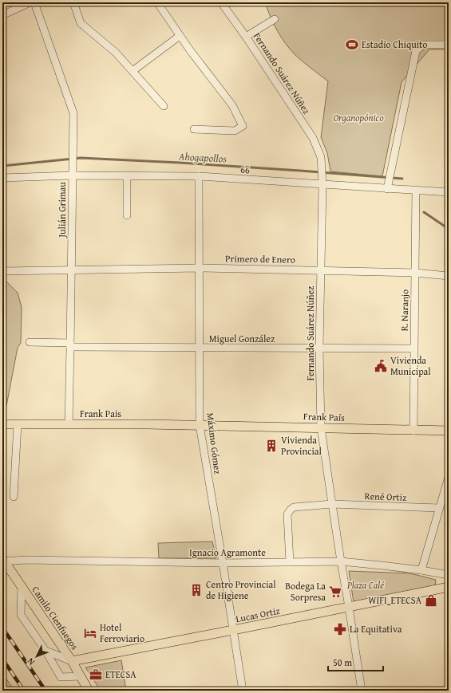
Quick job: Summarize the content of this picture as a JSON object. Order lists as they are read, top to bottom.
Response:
{
  "streets": {
    "main road": [
      "Frank Pais",
      "Frank País",
      "Lucas Ortiz",
      "Camilo Cienfuegos"
    ],
    "street": [
      "Fernando Suárez Núñez",
      "66",
      "Julián Grimau",
      "Primero de Enero",
      "R. Naranjo",
      "Miguel González",
      "Máximo Gómez",
      "René Ortiz",
      "Ignacio Agramonte"
    ]
  },
  "crossings": [
    ["Fernando Suárez Núñez", "66"],
    ["Fernando Suárez Núñez", "Primero de Enero"],
    ["Fernando Suárez Núñez", "Miguel González"],
    ["Fernando Suárez Núñez", "Frank País"],
    ["Fernando Suárez Núñez", "René Ortiz"],
    ["Fernando Suárez Núñez", "Ignacio Agramonte"],
    ["Fernando Suárez Núñez", "Lucas Ortiz"],
    ["66", "Julián Grimau"],
    ["66", "R. Naranjo"],
    ["66", "Máximo Gómez"],
    ["Julián Grimau", "Primero de Enero"],
    ["Julián Grimau", "Miguel González"],
    ["Julián Grimau", "Frank Pais"],
    ["Primero de Enero", "R. Naranjo"],
    ["Primero de Enero", "Máximo Gómez"],
    ["R. Naranjo", "Miguel González"],
    ["R. Naranjo", "Frank País"],
    ["Miguel González", "Máximo Gómez"],
    ["Frank Pais", "Frank País"],
    ["Frank Pais", "Máximo Gómez"],
    ["Frank País", "Máximo Gómez"],
    ["Máximo Gómez", "Ignacio Agramonte"],
    ["Máximo Gómez", "Lucas Ortiz"],
    ["René Ortiz", "Ignacio Agramonte"],
    ["Ignacio Agramonte", "Camilo Cienfuegos"],
    ["Lucas Ortiz", "Camilo Cienfuegos"]
  ],
  "water": ["Ahogapollos"],
  "parks": ["Organopónico", "Plaza Calé"],
  "places": {
    "sports": ["Estadio Chiquito"],
    "public building": ["Vivienda Municipal"],
    "building": ["Vivienda Provincial", "Centro Provincial de Higiene"],
    "supermarket": ["Bodega La Sorpresa"],
    "shop": ["WIFI_ETECSA"],
    "pharmacy": ["La Equitativa"],
    "hotel": ["Hotel Ferroviario"],
    "office": ["ETECSA"]
  },
  "scale_bar": "50 m",
  "north": "bottom left"
}
